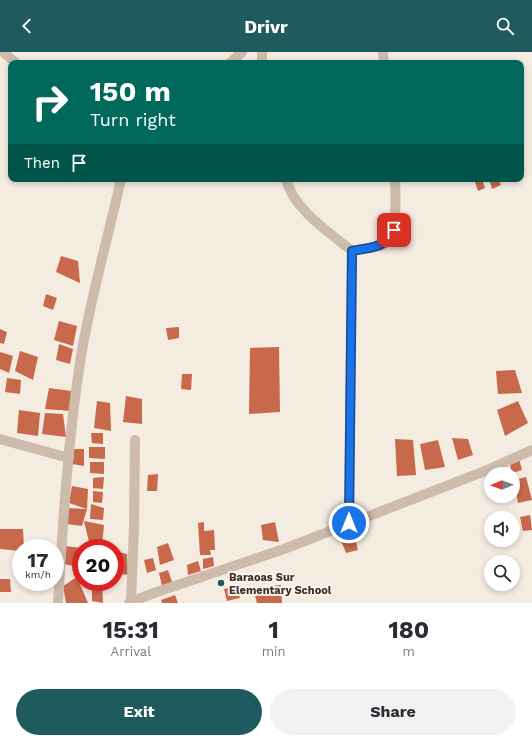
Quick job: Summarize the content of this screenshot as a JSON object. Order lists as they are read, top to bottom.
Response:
{
  "places": ["Baraoas Sur Elementary School"],
  "north": "left",
  "page": {
    "header": "Drivr",
    "turn": ["150 m", "Turn right"],
    "then": "Then",
    "speed": "17 km/h",
    "limit": "20",
    "eta": [
      "15:31",
      "Arrival",
      "1",
      "min",
      "180",
      "m"
    ],
    "buttons": ["Exit", "Share"]
  }
}
